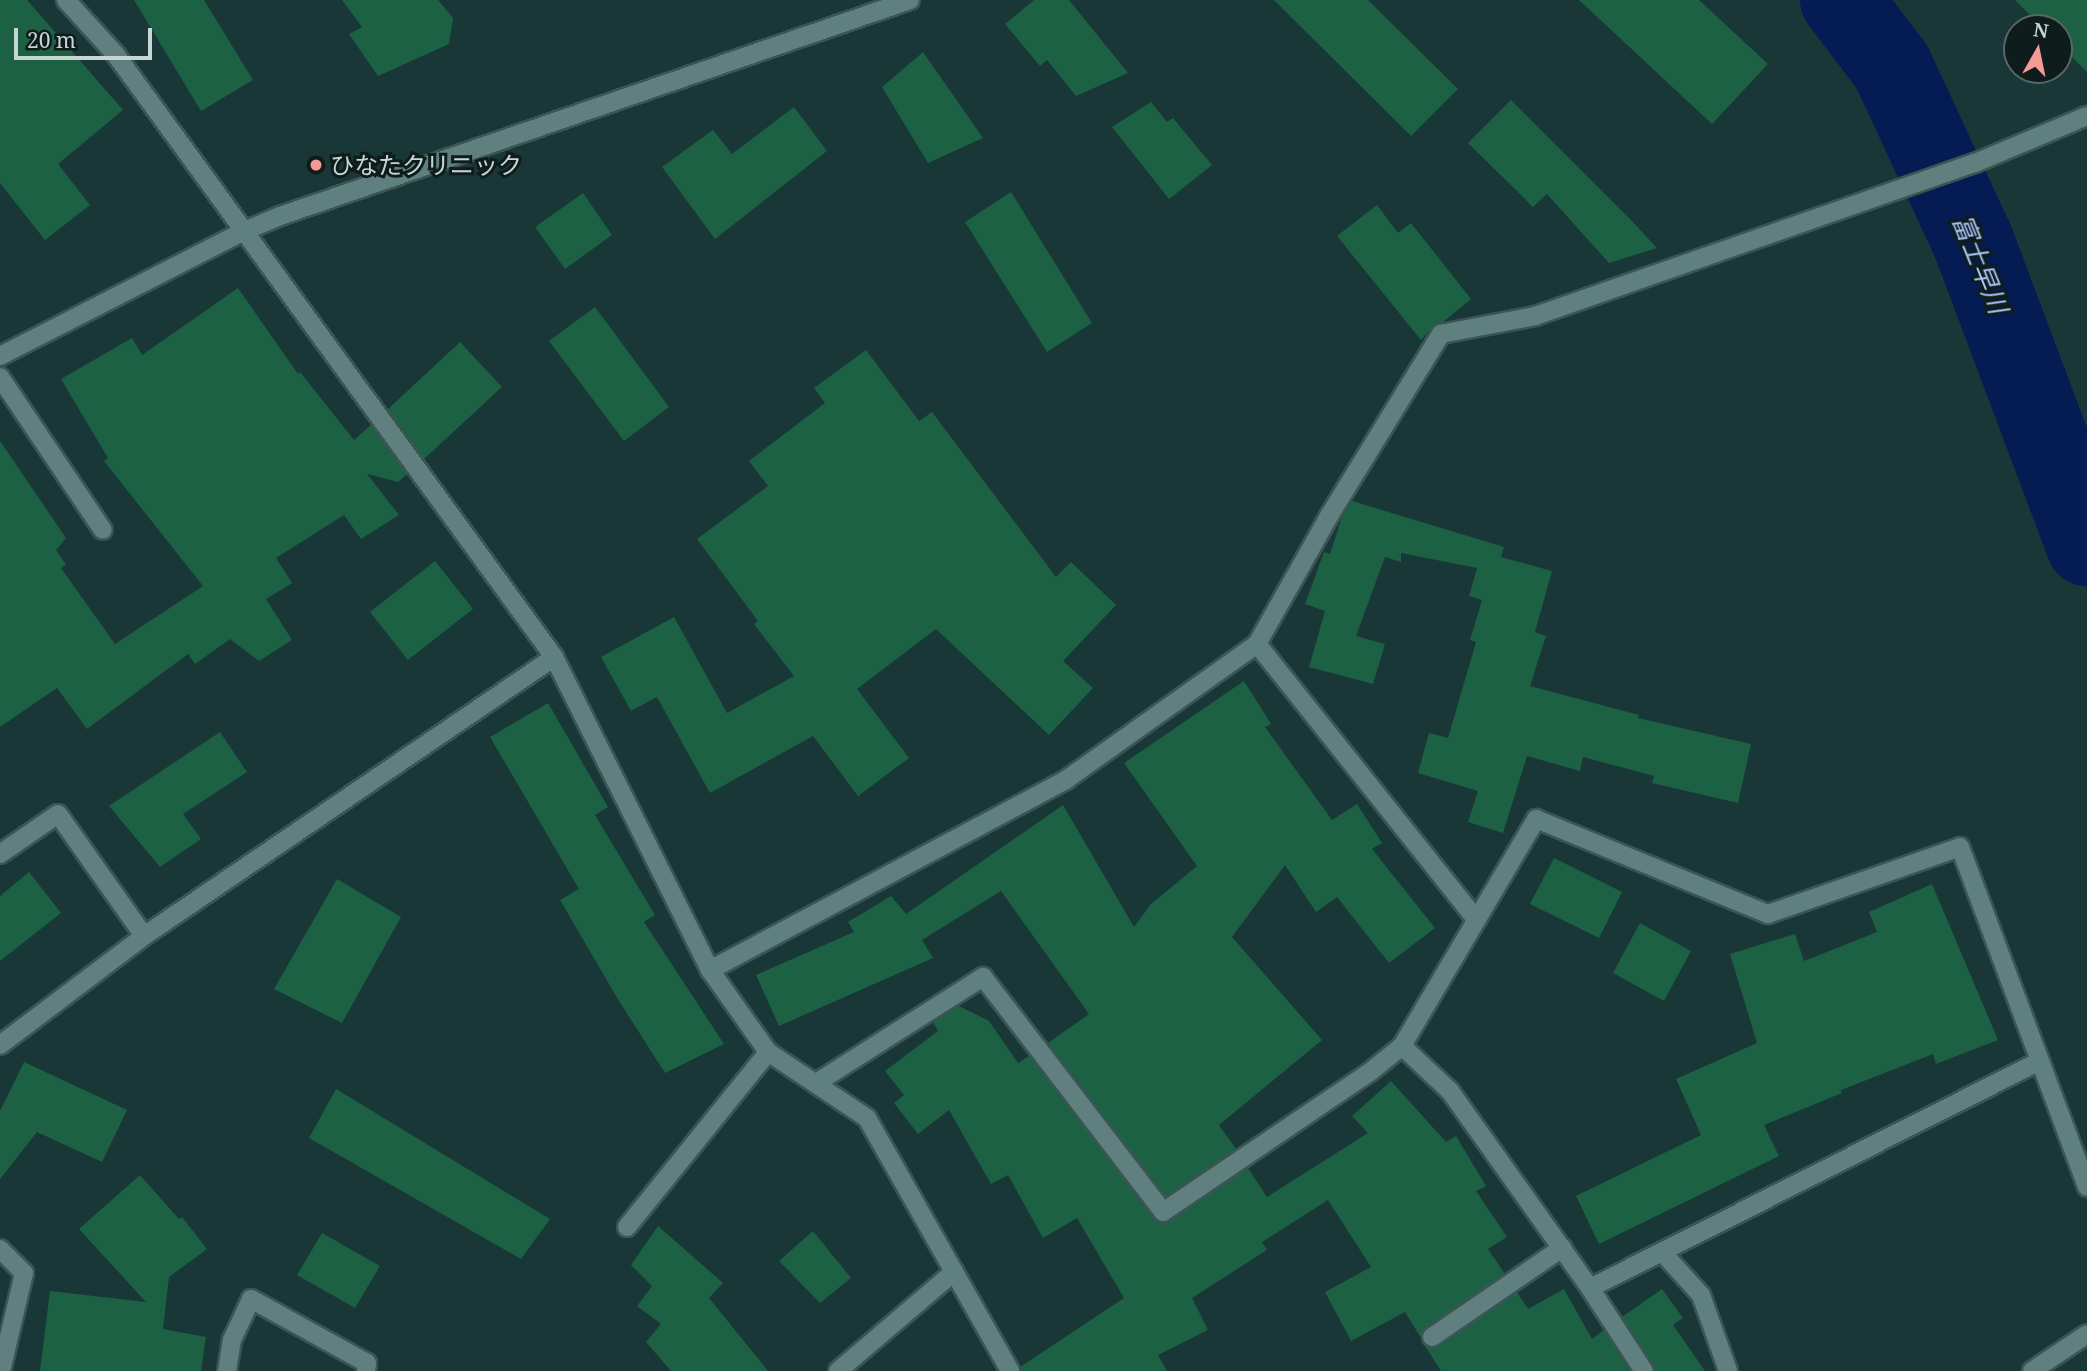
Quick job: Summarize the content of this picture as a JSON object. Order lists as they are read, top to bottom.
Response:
{
  "water": ["富士早川"],
  "places": ["ひなたクリニック"],
  "scale_bar": "20 m",
  "north": "top"
}
